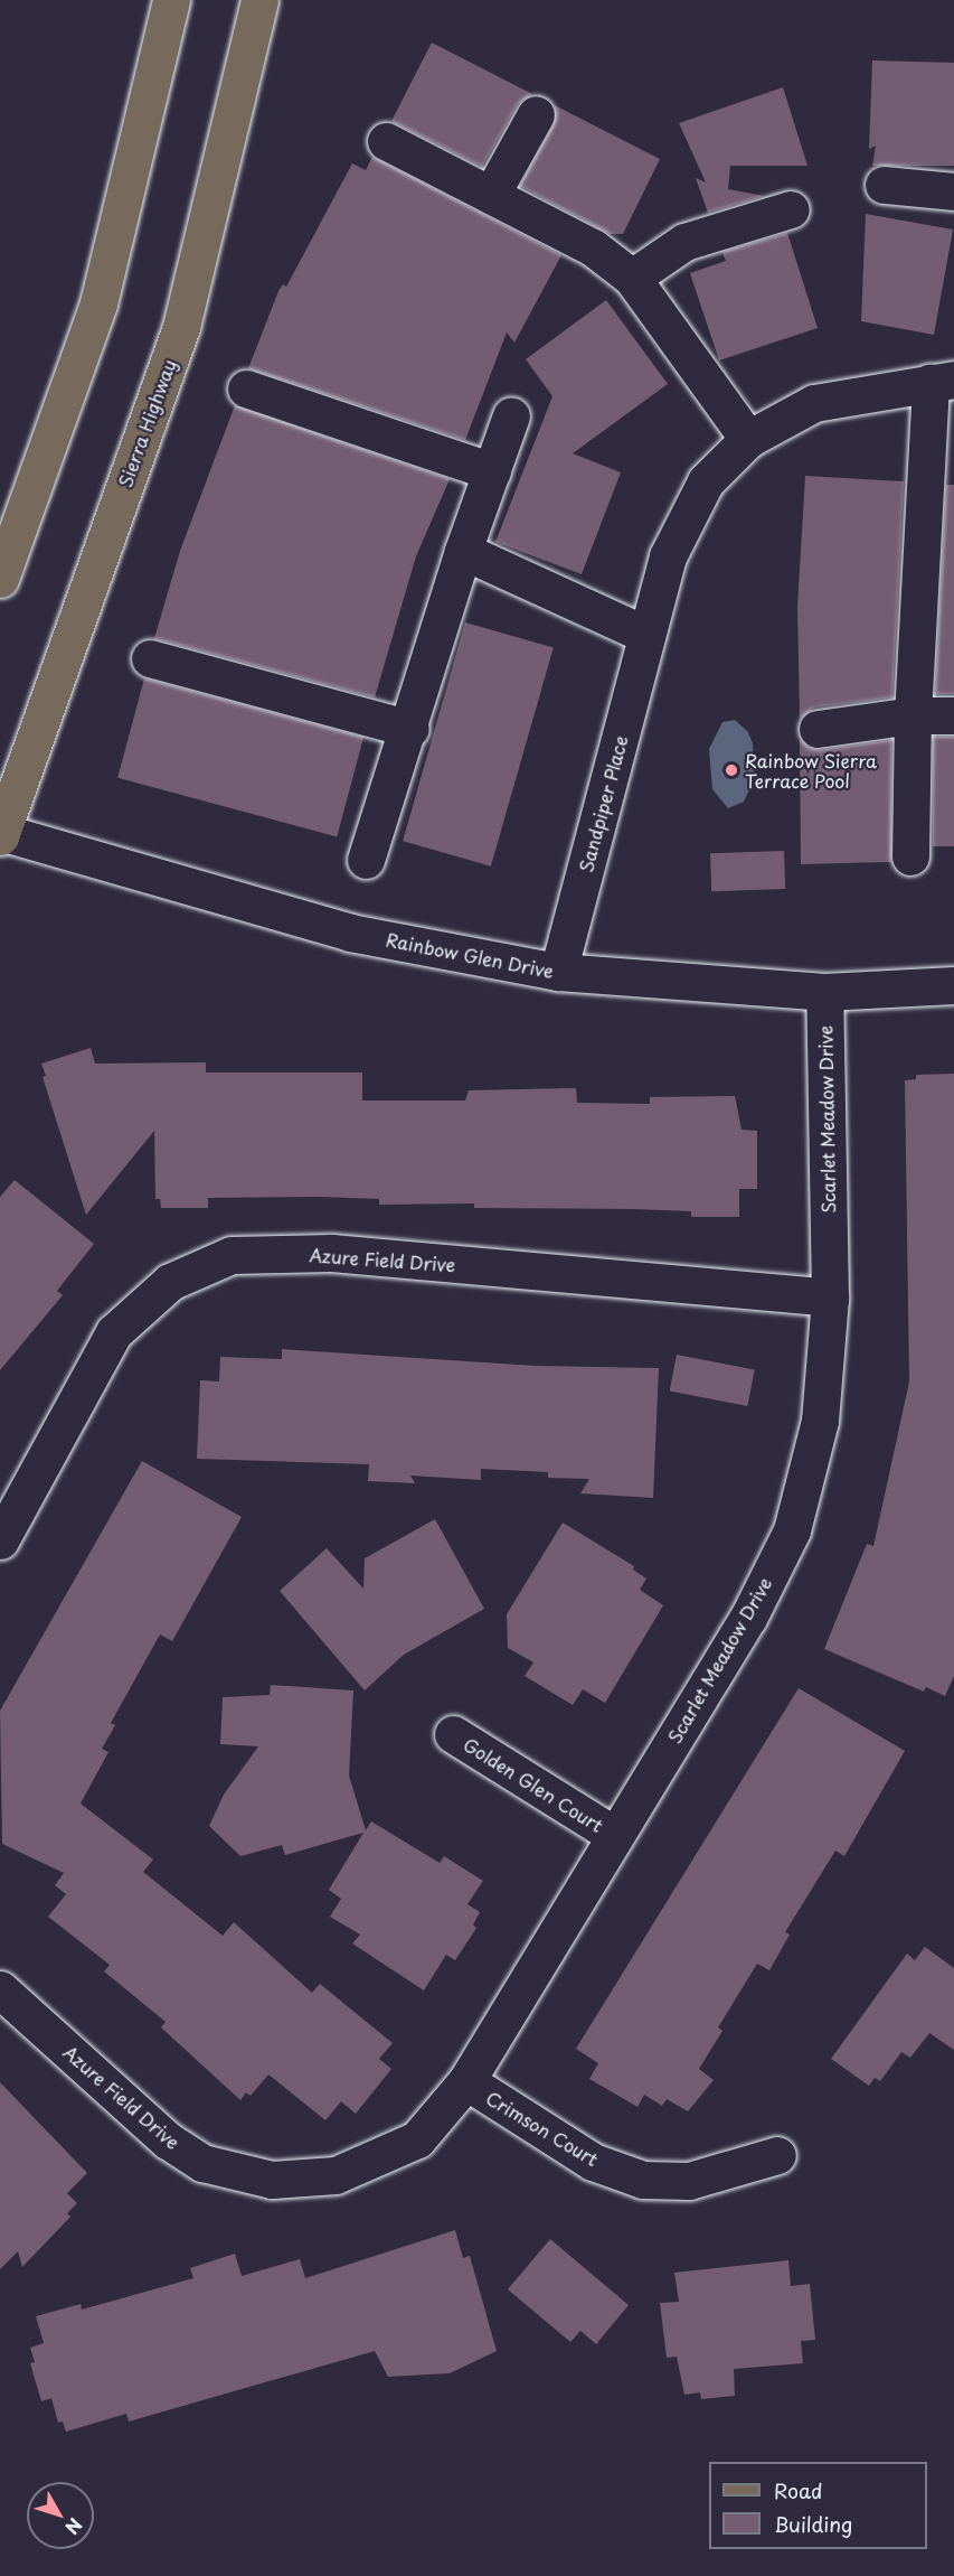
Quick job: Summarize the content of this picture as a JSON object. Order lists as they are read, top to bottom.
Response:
{
  "streets": {
    "main road": ["Sierra Highway"],
    "street": [
      "Sandpiper Place",
      "Rainbow Glen Drive",
      "Scarlet Meadow Drive",
      "Azure Field Drive",
      "Golden Glen Court",
      "Crimson Court"
    ]
  },
  "crossings": [
    ["Sierra Highway", "Rainbow Glen Drive"],
    ["Sandpiper Place", "Rainbow Glen Drive"],
    ["Rainbow Glen Drive", "Scarlet Meadow Drive"],
    ["Scarlet Meadow Drive", "Azure Field Drive"],
    ["Scarlet Meadow Drive", "Golden Glen Court"],
    ["Scarlet Meadow Drive", "Crimson Court"],
    ["Azure Field Drive", "Crimson Court"]
  ],
  "places": ["Rainbow Sierra Terrace Pool"],
  "legend": ["Road", "Building"],
  "north": "bottom right"
}
